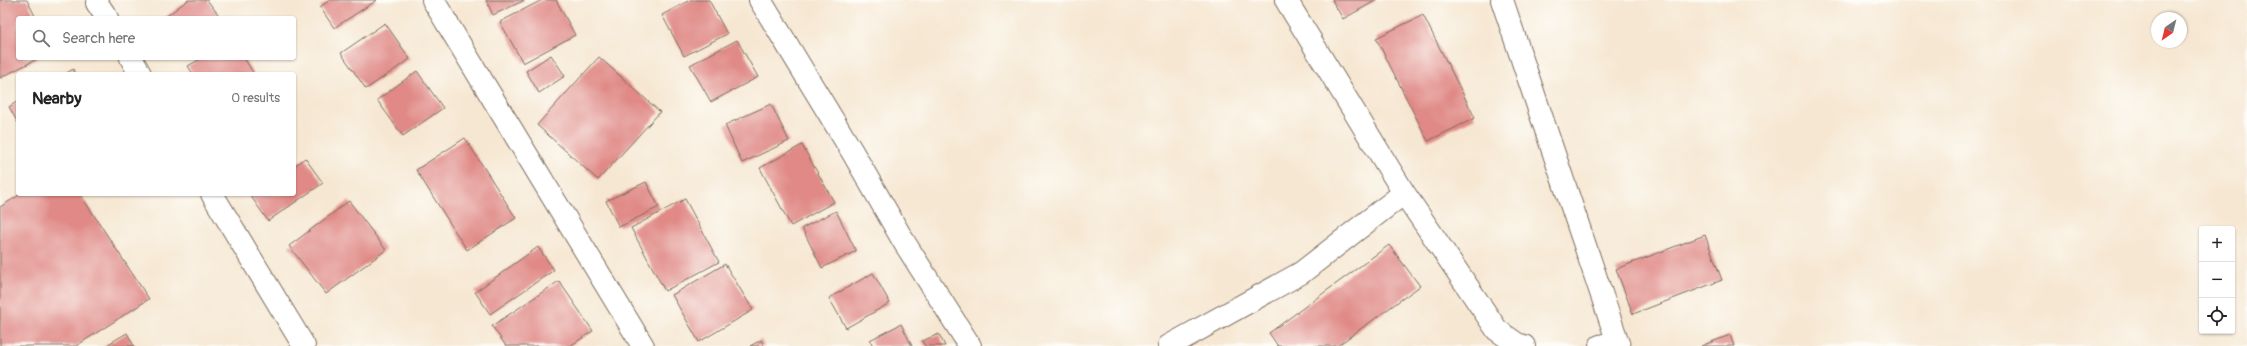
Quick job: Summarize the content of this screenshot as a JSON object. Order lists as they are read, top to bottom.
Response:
{
  "north": "bottom left",
  "page": {
    "search": "Search here",
    "heading": ["Nearby", "0 results"],
    "map_buttons": ["+", "−"]
  }
}
